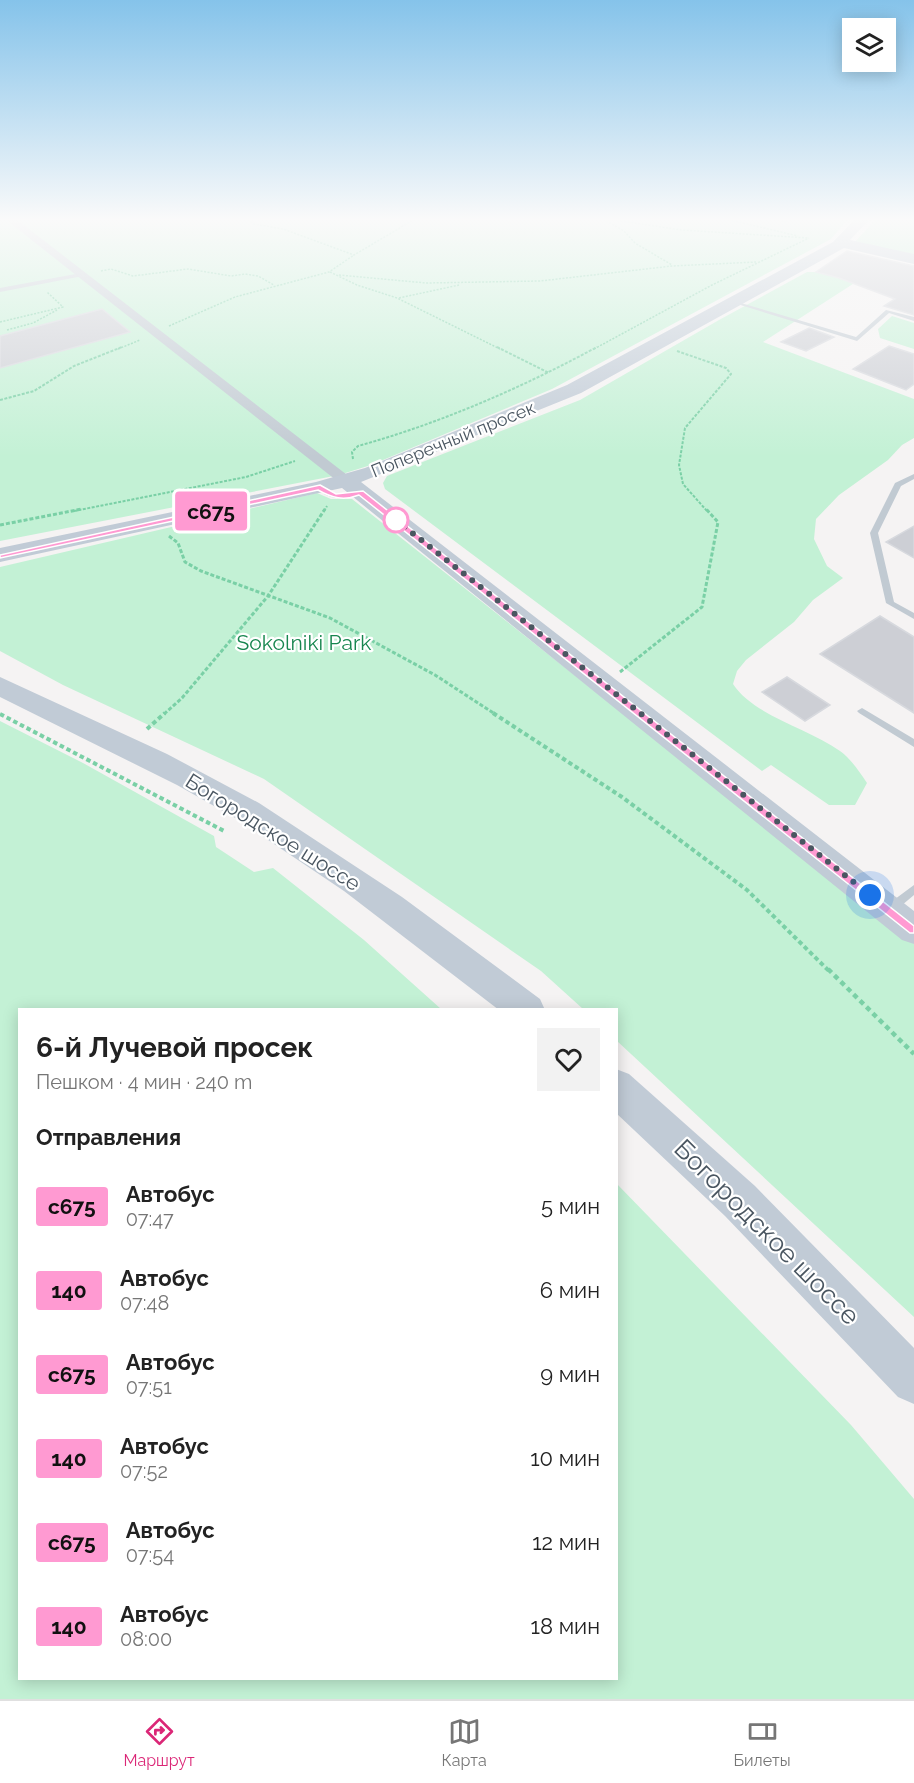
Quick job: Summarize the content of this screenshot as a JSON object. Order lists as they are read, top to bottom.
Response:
{
  "streets": {
    "street": ["Поперечный просек", "Богородское шоссе"]
  },
  "parks": ["Sokolniki Park"],
  "lines": ["bus line с675"],
  "page": {
    "on_map": "с675",
    "heading": [
      ["6-й Лучевой просек", "Пешком · 4 мин · 240 m"],
      "Отправления"
    ],
    "list": [
      {
        "mark": "с675",
        "name": "Автобус",
        "note": "07:47",
        "value": "5 мин"
      },
      {
        "mark": "140",
        "name": "Автобус",
        "note": "07:48",
        "value": "6 мин"
      },
      {
        "mark": "с675",
        "name": "Автобус",
        "note": "07:51",
        "value": "9 мин"
      },
      {
        "mark": "140",
        "name": "Автобус",
        "note": "07:52",
        "value": "10 мин"
      },
      {
        "mark": "с675",
        "name": "Автобус",
        "note": "07:54",
        "value": "12 мин"
      },
      {
        "mark": "140",
        "name": "Автобус",
        "note": "08:00",
        "value": "18 мин"
      }
    ],
    "tabs": ["Маршрут", "Карта", "Билеты"]
  }
}
